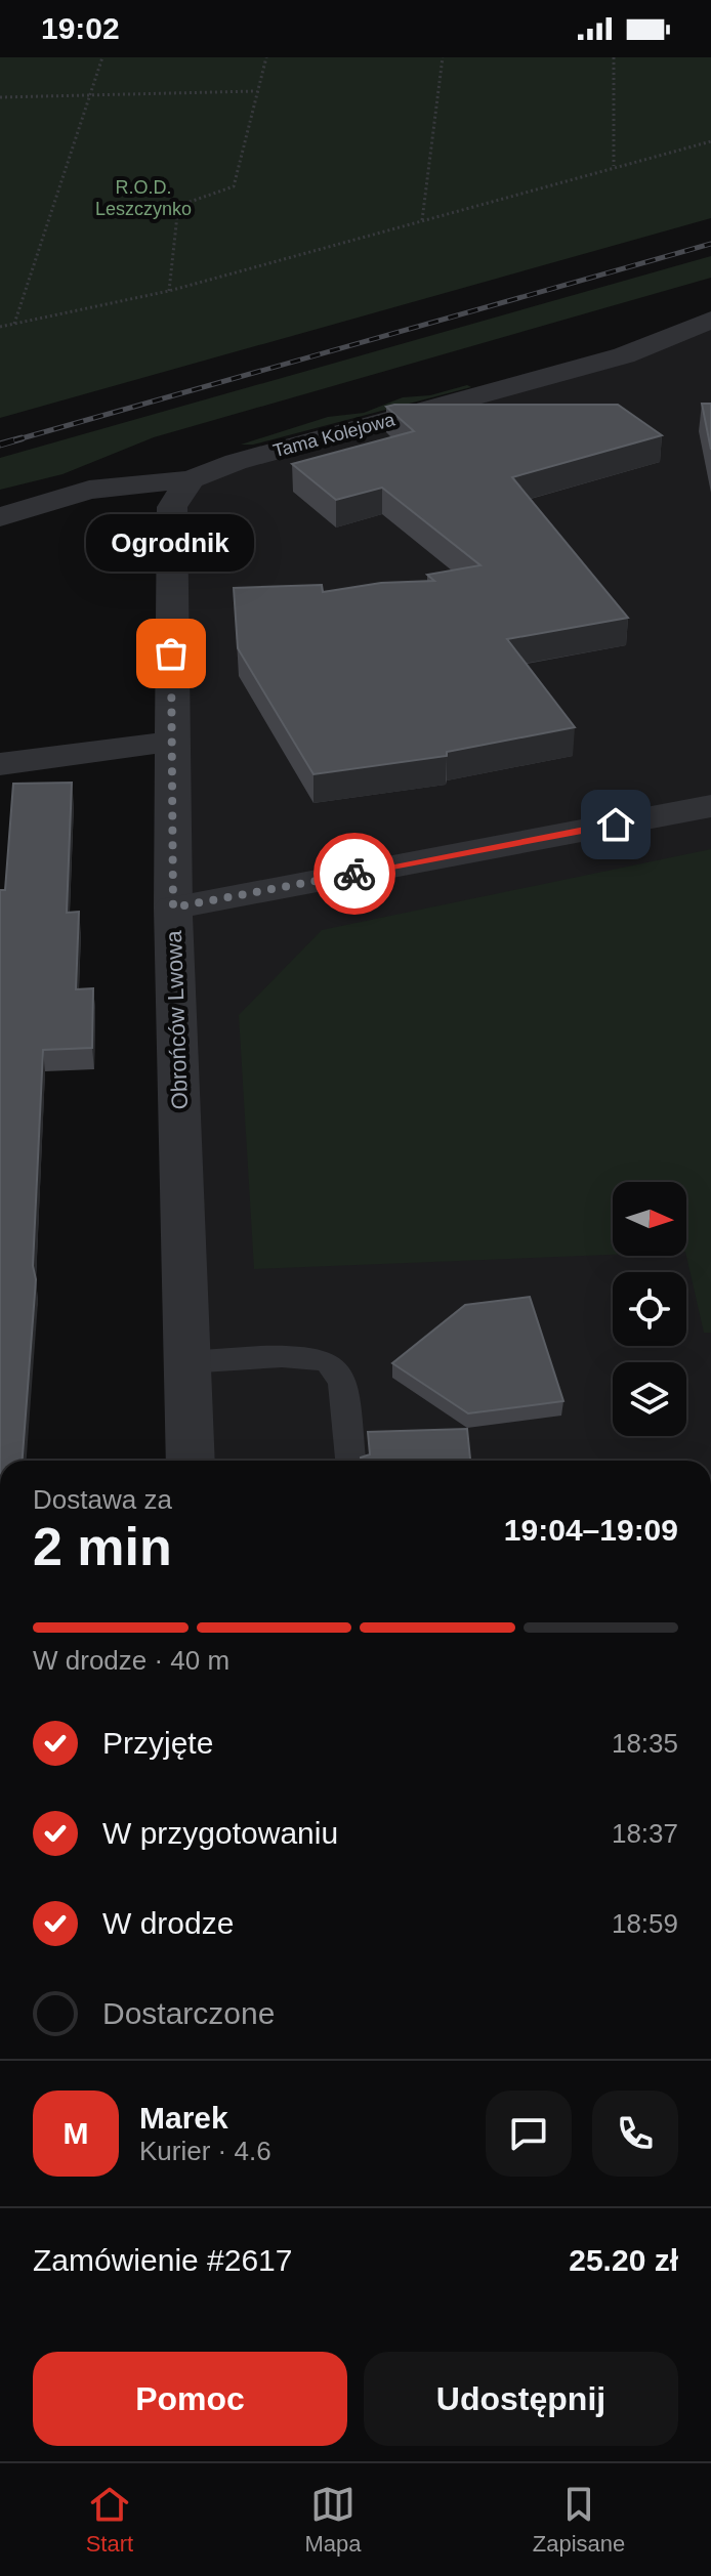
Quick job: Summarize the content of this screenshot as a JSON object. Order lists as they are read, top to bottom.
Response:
{
  "streets": {
    "street": ["Tama Kolejowa", "Obrońców Lwowa"]
  },
  "crossings": [
    ["Tama Kolejowa", "Obrońców Lwowa"]
  ],
  "parks": ["R.O.D. Leszczynko"],
  "places": ["Ogrodnik"],
  "north": "right",
  "page": {
    "status": "19:02",
    "bubble": "Ogrodnik",
    "heading": ["2 min", "Dostawa za", "19:04–19:09"],
    "panel": [
      "Marek",
      "Kurier · 4.6",
      "Zamówienie #2617",
      "25.20 zł"
    ],
    "bar": "W drodze · 40 m",
    "list": [
      ["Przyjęte", "18:35"],
      ["W przygotowaniu", "18:37"],
      ["W drodze", "18:59"],
      "Dostarczone"
    ],
    "round": "M",
    "buttons": ["Pomoc", "Udostępnij"],
    "tabs": ["Start", "Mapa", "Zapisane"]
  }
}
